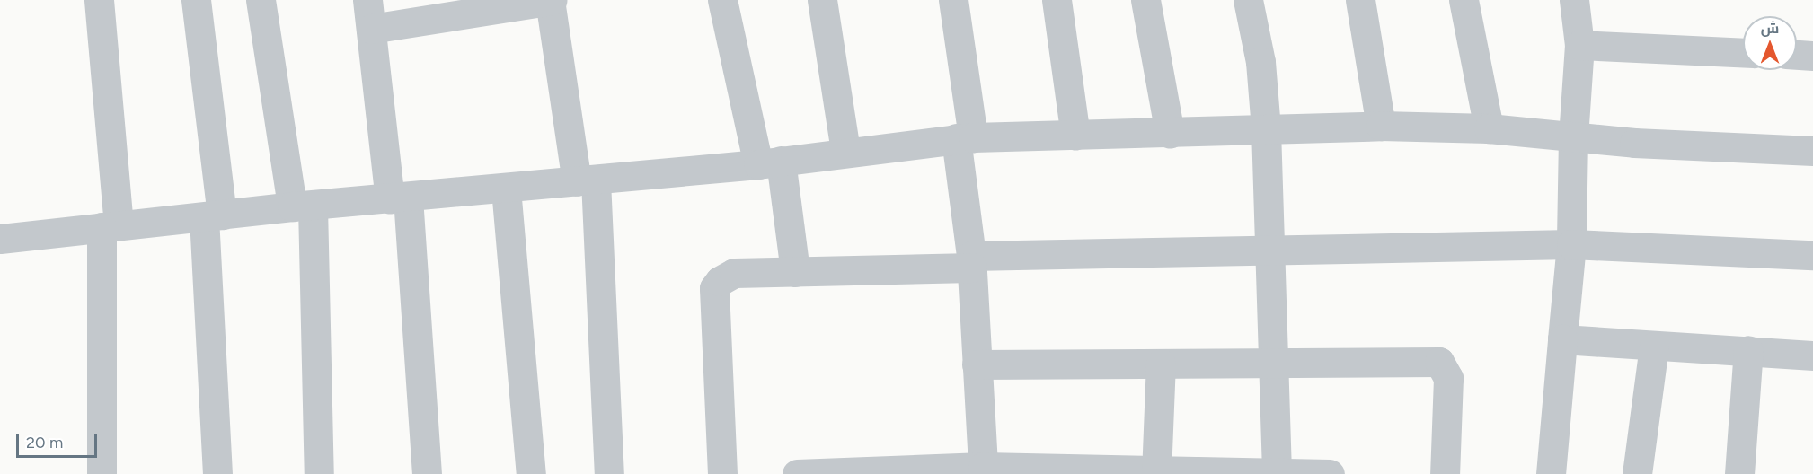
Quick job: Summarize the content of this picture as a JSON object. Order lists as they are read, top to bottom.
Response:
{
  "scale_bar": "20 m",
  "north": "top"
}
